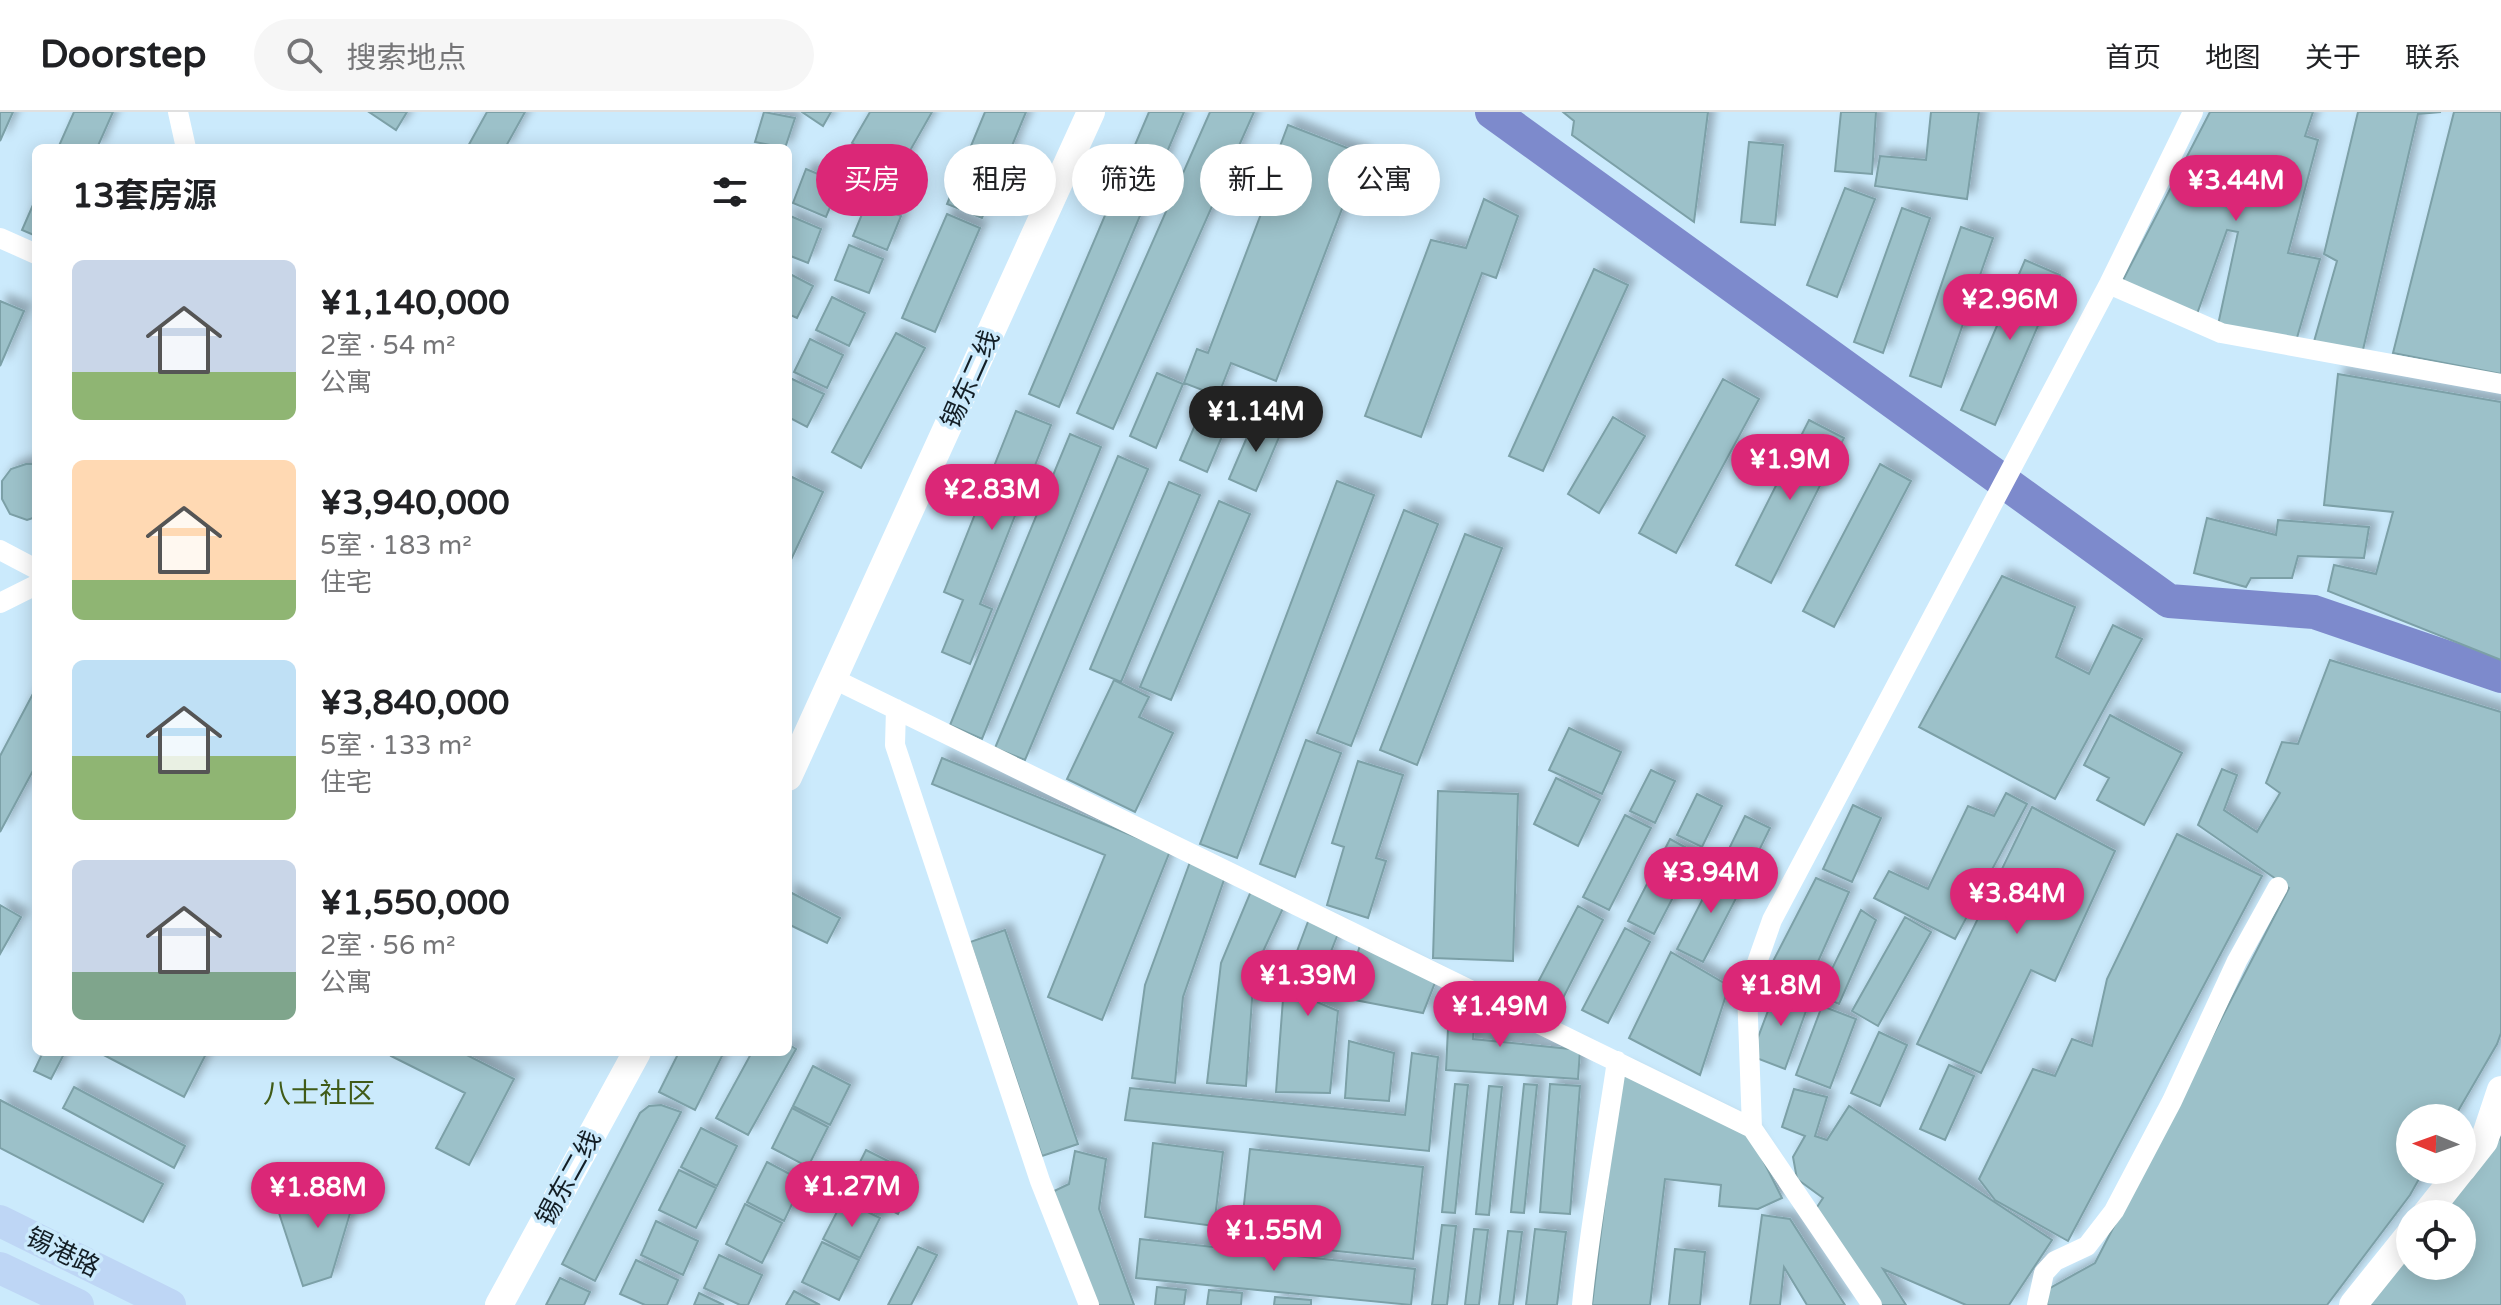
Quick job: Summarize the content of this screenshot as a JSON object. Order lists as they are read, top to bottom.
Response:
{
  "streets": {
    "main road": ["锡东二线", "锡港路"]
  },
  "districts": ["八士社区"],
  "north": "left",
  "page": {
    "header": "Doorstep",
    "search": "搜索地点",
    "nav": [
      "首页",
      "地图",
      "关于",
      "联系"
    ],
    "chip": [
      "买房",
      "租房",
      "筛选",
      "新上",
      "公寓"
    ],
    "heading": "13套房源",
    "price": [
      "¥3.44M",
      "¥2.96M",
      "¥1.14M",
      "¥1.9M",
      "¥2.83M",
      "¥3.94M",
      "¥3.84M",
      "¥1.39M",
      "¥1.8M",
      "¥1.49M",
      "¥1.27M",
      "¥1.88M",
      "¥1.55M"
    ],
    "list": [
      {
        "name": "¥1,140,000",
        "note": "2室 · 54 m² · 公寓"
      },
      {
        "name": "¥3,940,000",
        "note": "5室 · 183 m² · 住宅"
      },
      {
        "name": "¥3,840,000",
        "note": "5室 · 133 m² · 住宅"
      },
      {
        "name": "¥1,550,000",
        "note": "2室 · 56 m² · 公寓"
      }
    ]
  }
}
